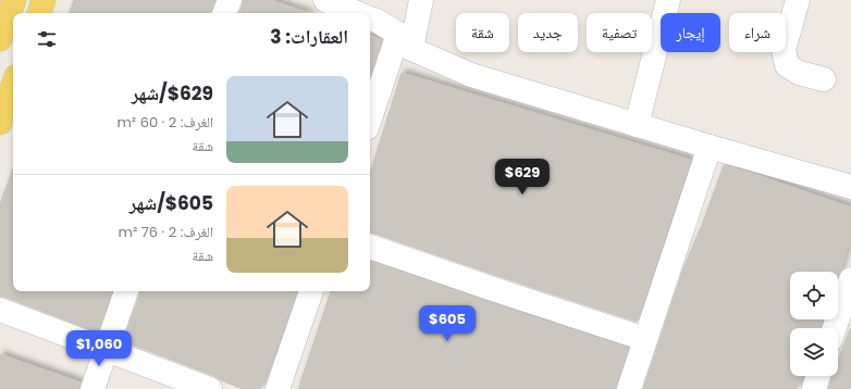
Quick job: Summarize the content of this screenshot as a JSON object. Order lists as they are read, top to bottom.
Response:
{
  "page": {
    "chip": [
      "شراء",
      "إيجار",
      "تصفية",
      "جديد",
      "شقة"
    ],
    "heading": "العقارات: 3",
    "list": [
      {
        "name": "$629/شهر",
        "note": "الغرف: 2 · 60 m² · شقة"
      },
      {
        "name": "$605/شهر",
        "note": "الغرف: 2 · 76 m² · شقة"
      }
    ],
    "price": ["$629", "$605", "$1,060"]
  }
}
